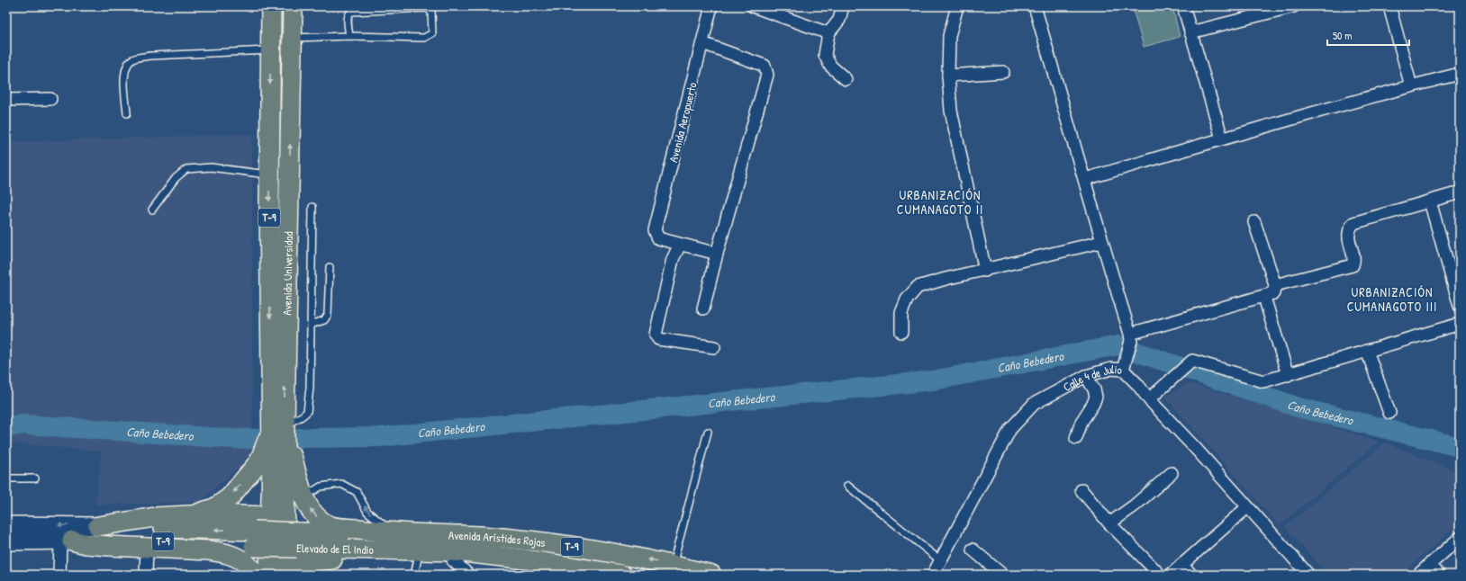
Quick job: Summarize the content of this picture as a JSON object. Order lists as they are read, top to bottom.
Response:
{
  "streets": {
    "main road": [
      "T-9",
      "Avenida Universidad",
      "Avenida Arístides Rojas",
      "Elevado de El Indio"
    ],
    "street": ["Avenida Aeropuerto", "Calle 4 de Julio"]
  },
  "crossings": [
    ["T-9", "Avenida Universidad"],
    ["T-9", "Avenida Arístides Rojas"],
    ["T-9", "Elevado de El Indio"],
    ["Avenida Universidad", "Elevado de El Indio"],
    ["Avenida Arístides Rojas", "Elevado de El Indio"]
  ],
  "districts": ["URBANIZACIÓN CUMANAGOTO II", "URBANIZACIÓN CUMANAGOTO III"],
  "water": ["Caño Bebedero"],
  "scale_bar": "50 m"
}
